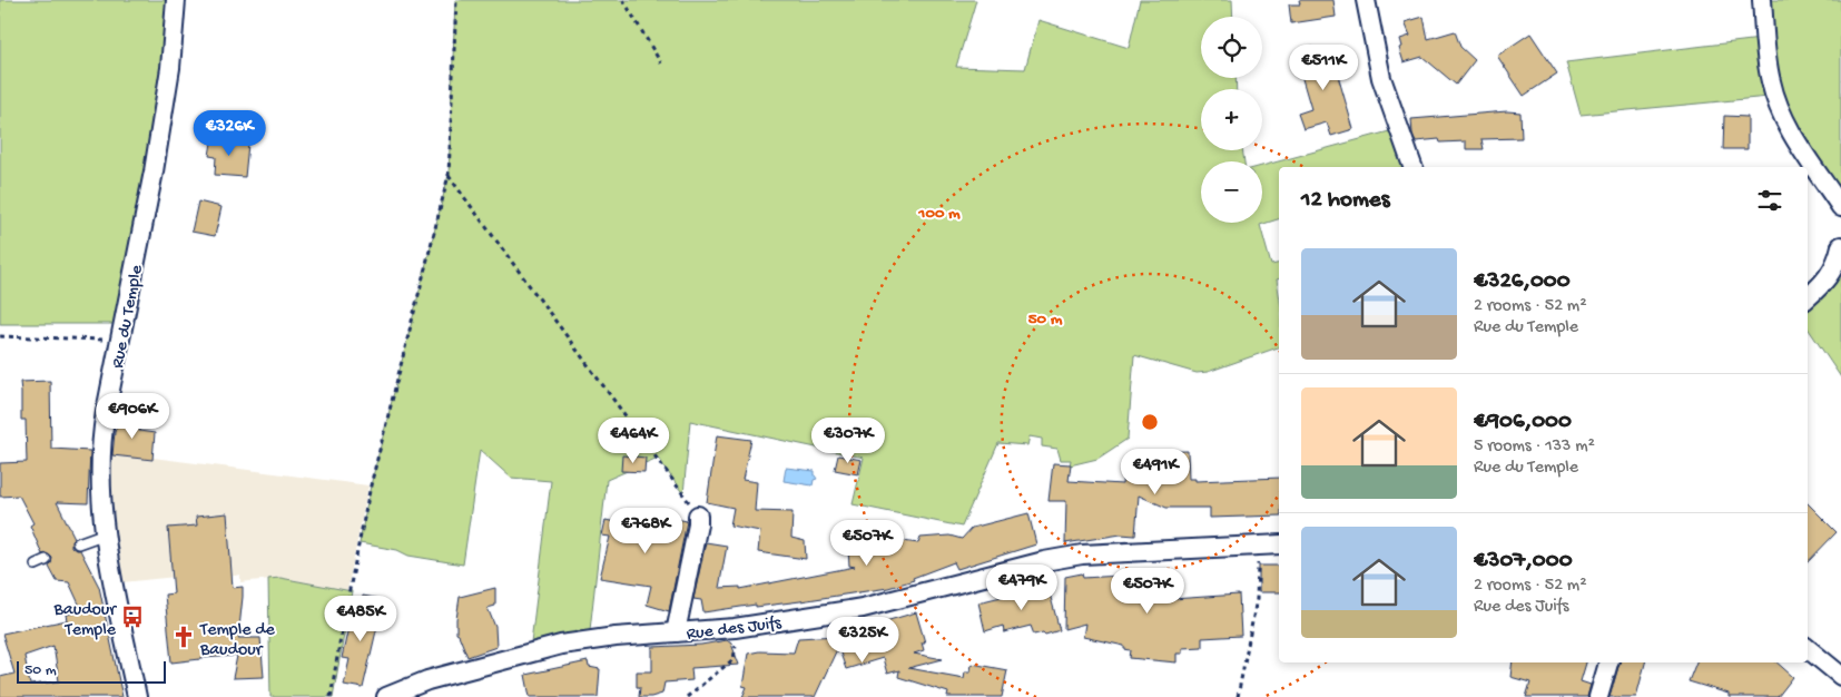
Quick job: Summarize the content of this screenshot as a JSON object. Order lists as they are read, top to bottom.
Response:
{
  "streets": {
    "street": ["Rue du Temple", "Rue des Juifs"]
  },
  "places": {
    "bus stop": ["Baudour Temple"],
    "church": ["Temple de Baudour"]
  },
  "scale_bar": "50 m",
  "page": {
    "map_buttons": ["+", "−"],
    "price": [
      "€511K",
      "€326K",
      "€906K",
      "€464K",
      "€307K",
      "€491K",
      "€768K",
      "€507K",
      "€479K",
      "€507K",
      "€485K",
      "€325K"
    ],
    "heading": "12 homes",
    "list": [
      {
        "name": "€326,000",
        "note": "2 rooms · 52 m² · Rue du Temple"
      },
      {
        "name": "€906,000",
        "note": "5 rooms · 133 m² · Rue du Temple"
      },
      {
        "name": "€307,000",
        "note": "2 rooms · 52 m² · Rue des Juifs"
      }
    ],
    "scale": "50 m"
  },
  "rings": ["100 m", "50 m"]
}
